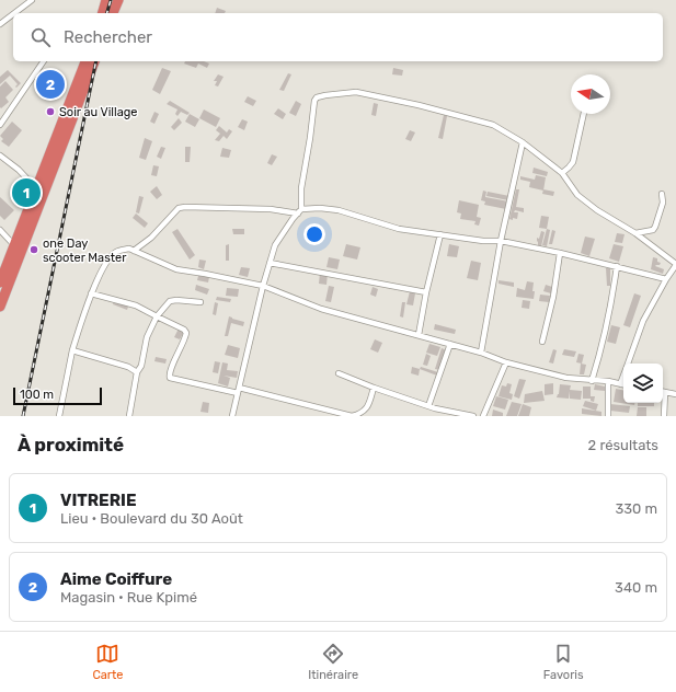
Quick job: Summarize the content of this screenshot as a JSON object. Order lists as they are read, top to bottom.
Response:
{
  "places": ["Soir au Village", "one Day scooter Master"],
  "scale_bar": "100 m",
  "north": "left",
  "page": {
    "search": "Rechercher",
    "pins": ["2", "1"],
    "scale": "100 m",
    "heading": ["À proximité", "2 résultats"],
    "list": [
      {
        "mark": "1",
        "name": "VITRERIE",
        "note": "Lieu · Boulevard du 30 Août",
        "value": "330 m"
      },
      {
        "mark": "2",
        "name": "Aime Coiffure",
        "note": "Magasin · Rue Kpimé",
        "value": "340 m"
      }
    ],
    "nav": ["Carte", "Itinéraire", "Favoris"]
  }
}
